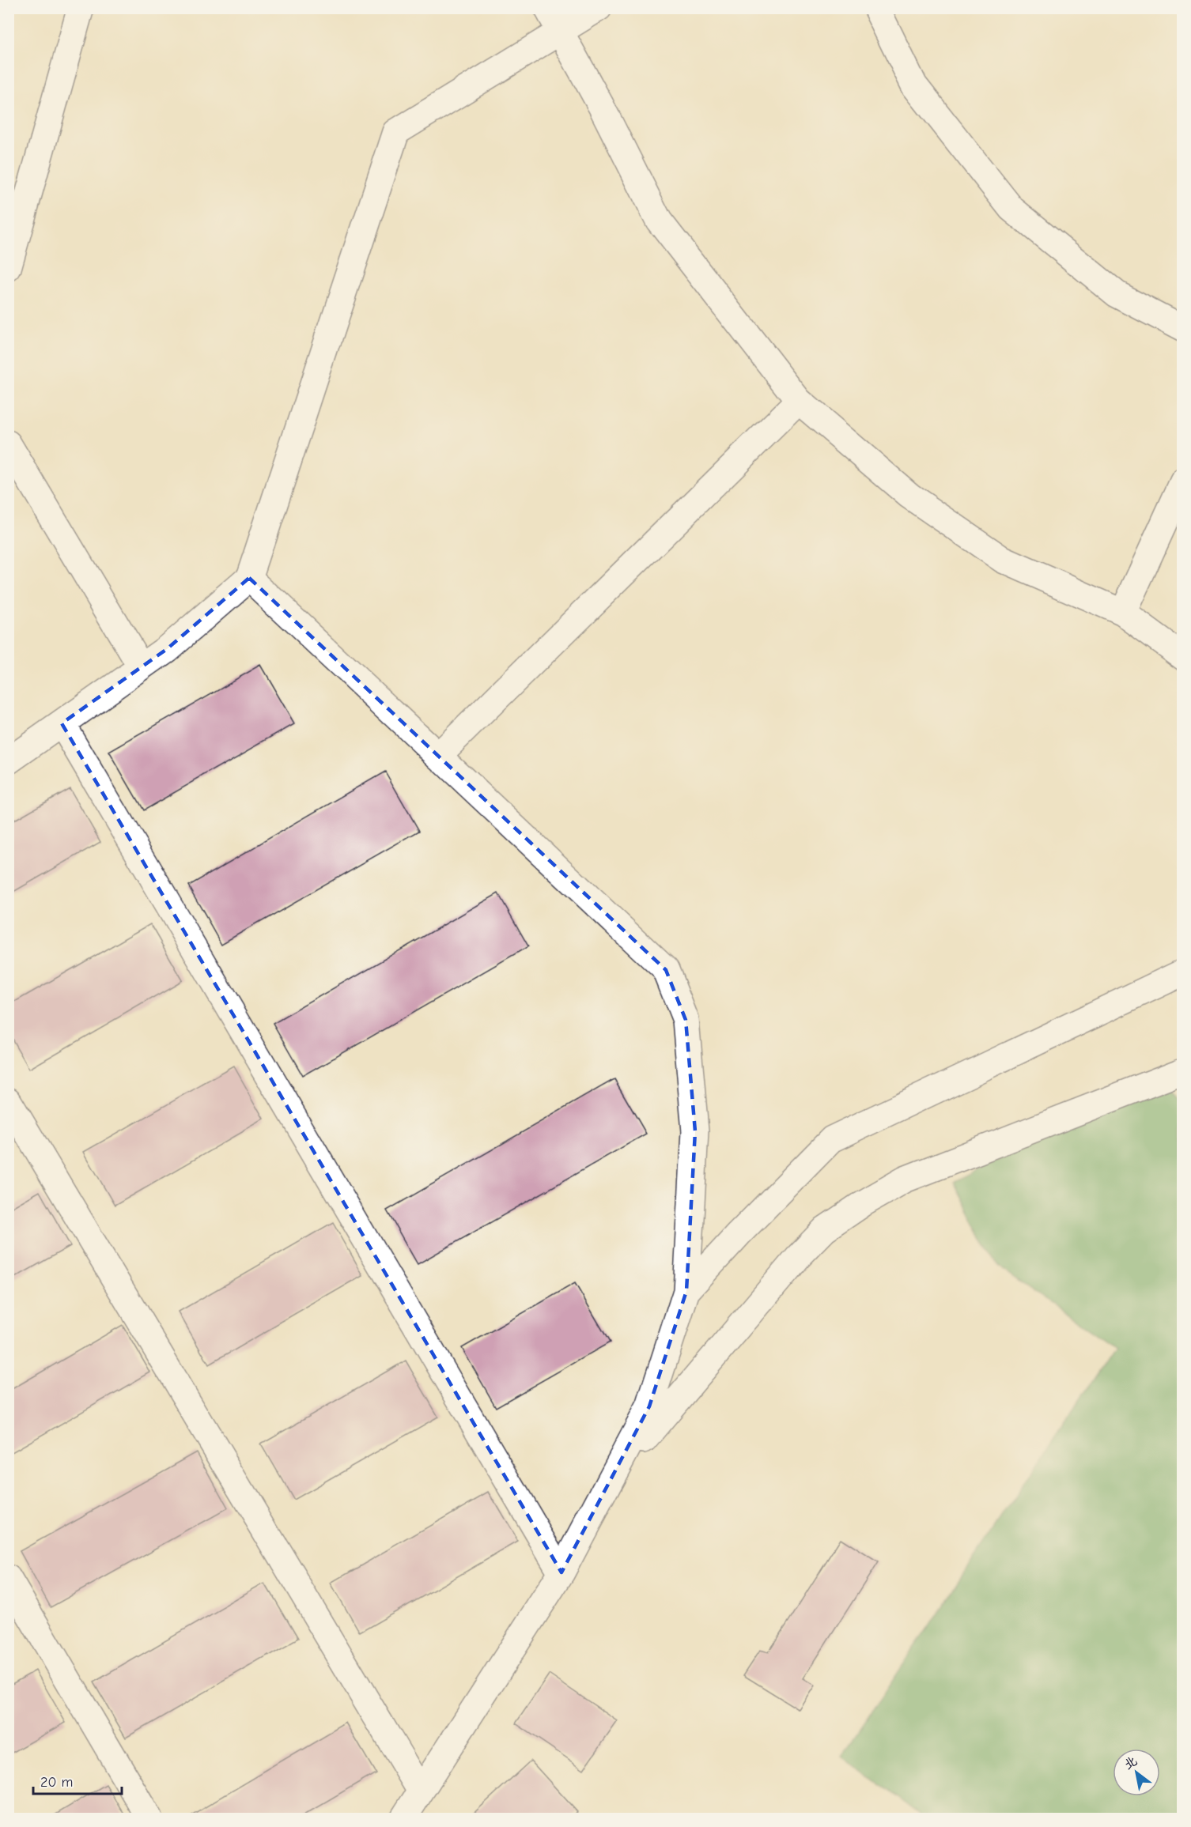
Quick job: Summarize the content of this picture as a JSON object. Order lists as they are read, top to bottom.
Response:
{
  "scale_bar": "20 m",
  "north": "top left"
}
